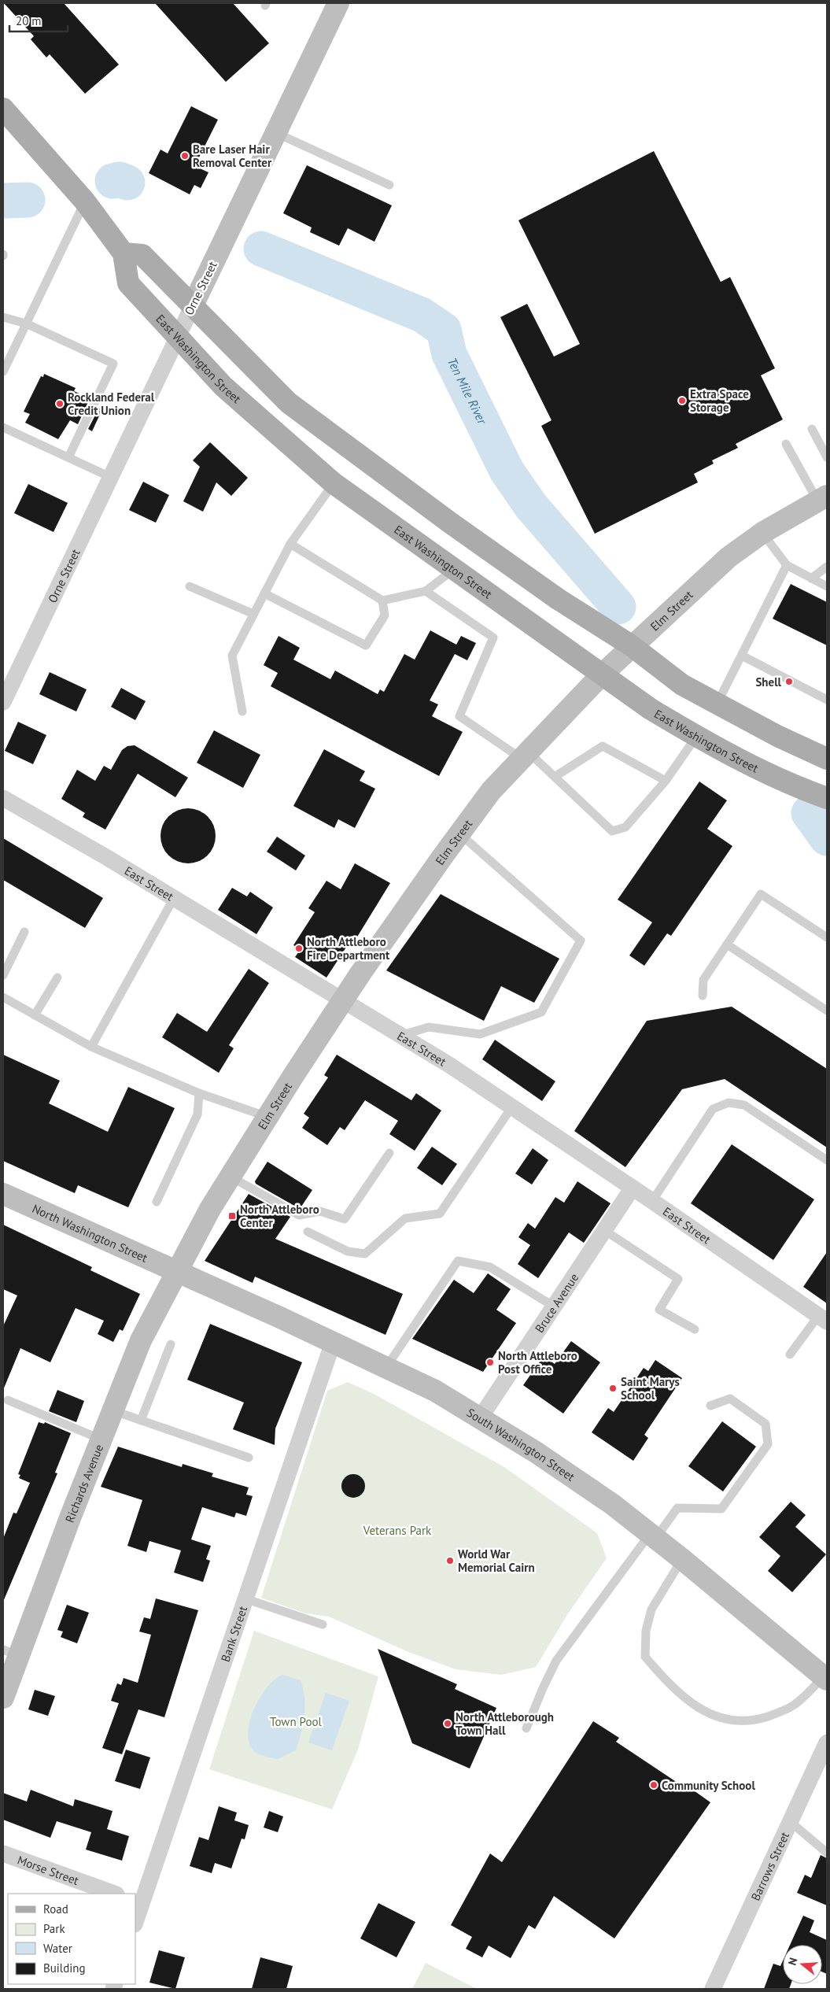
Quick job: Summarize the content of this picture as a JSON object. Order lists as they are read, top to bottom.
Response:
{
  "streets": {
    "main road": [
      "Orne Street",
      "East Washington Street",
      "Elm Street",
      "North Washington Street",
      "South Washington Street",
      "Richards Avenue"
    ],
    "street": [
      "East Street",
      "Bruce Avenue",
      "Bank Street",
      "Barrows Street",
      "Morse Street"
    ]
  },
  "crossings": [
    ["Orne Street", "East Washington Street"],
    ["East Washington Street", "Elm Street"],
    ["Elm Street", "East Street"],
    ["Elm Street", "North Washington Street"],
    ["Elm Street", "South Washington Street"],
    ["Elm Street", "Richards Avenue"],
    ["East Street", "Bruce Avenue"],
    ["North Washington Street", "South Washington Street"],
    ["North Washington Street", "Richards Avenue"],
    ["Bruce Avenue", "South Washington Street"],
    ["South Washington Street", "Richards Avenue"],
    ["South Washington Street", "Bank Street"]
  ],
  "water": ["Ten Mile River"],
  "parks": ["Veterans Park", "Town Pool"],
  "places": {
    "other": [
      "Bare Laser Hair Removal Center",
      "Extra Space Storage",
      "Rockland Federal Credit Union",
      "Shell",
      "North Attleboro Fire Department",
      "North Attleboro Post Office",
      "Saint Marys School",
      "World War Memorial Cairn",
      "North Attleborough Town Hall",
      "Community School"
    ],
    "transit": ["North Attleboro Center"]
  },
  "legend": [
    "Road",
    "Park",
    "Water",
    "Building"
  ],
  "scale_bar": "20 m",
  "north": "left"
}
